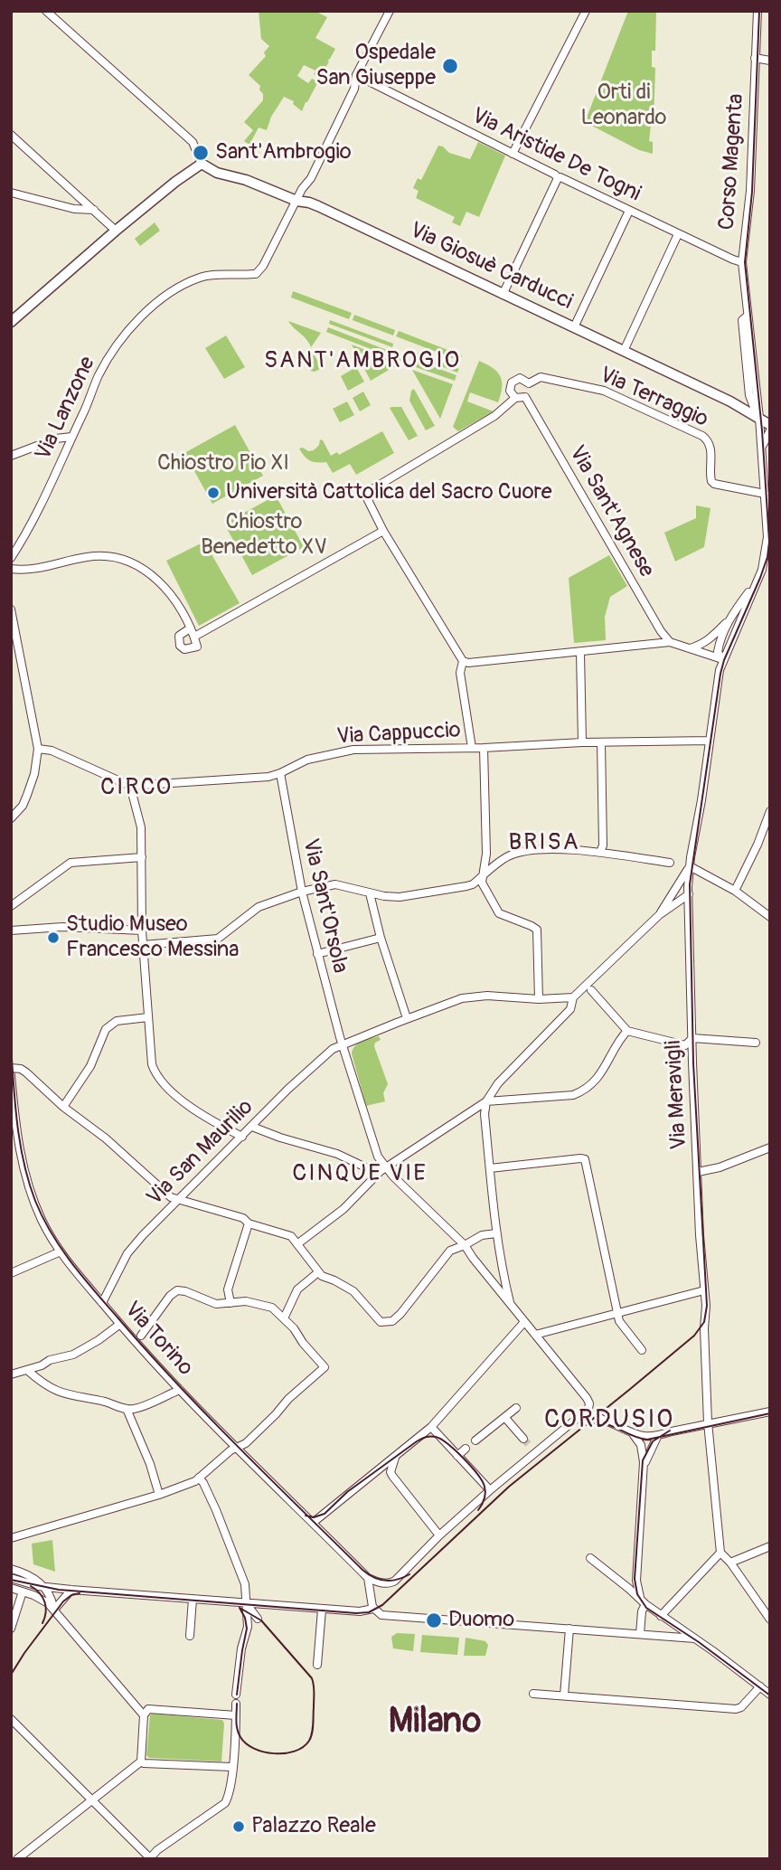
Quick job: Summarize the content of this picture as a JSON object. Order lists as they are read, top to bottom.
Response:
{
  "streets": {
    "street": [
      "Via Aristide De Togni",
      "Corso Magenta",
      "Via Giosuè Carducci",
      "Via Terraggio",
      "Via Lanzone",
      "Via Sant'Agnese",
      "Via Cappuccio",
      "Via Sant'Orsola",
      "Via Meravigli",
      "Via San Maurilio",
      "Via Torino"
    ]
  },
  "crossings": [
    ["Via Aristide De Togni", "Corso Magenta"],
    ["Corso Magenta", "Via Giosuè Carducci"],
    ["Via Giosuè Carducci", "Via Lanzone"],
    ["Via Terraggio", "Via Sant'Agnese"],
    ["Via Cappuccio", "Via Sant'Orsola"],
    ["Via Sant'Orsola", "Via San Maurilio"],
    ["Via San Maurilio", "Via Torino"]
  ],
  "districts": [
    "SANT'AMBROGIO",
    "CIRCO",
    "BRISA",
    "CINQUE VIE",
    "CORDUSIO",
    "Milano"
  ],
  "parks": ["Orti di Leonardo", "Chiostro Pio XI", "Chiostro Benedetto XV"],
  "places": [
    "Ospedale San Giuseppe",
    "Sant'Ambrogio",
    "Università Cattolica del Sacro Cuore",
    "Studio Museo Francesco Messina",
    "Duomo",
    "Palazzo Reale"
  ]
}
